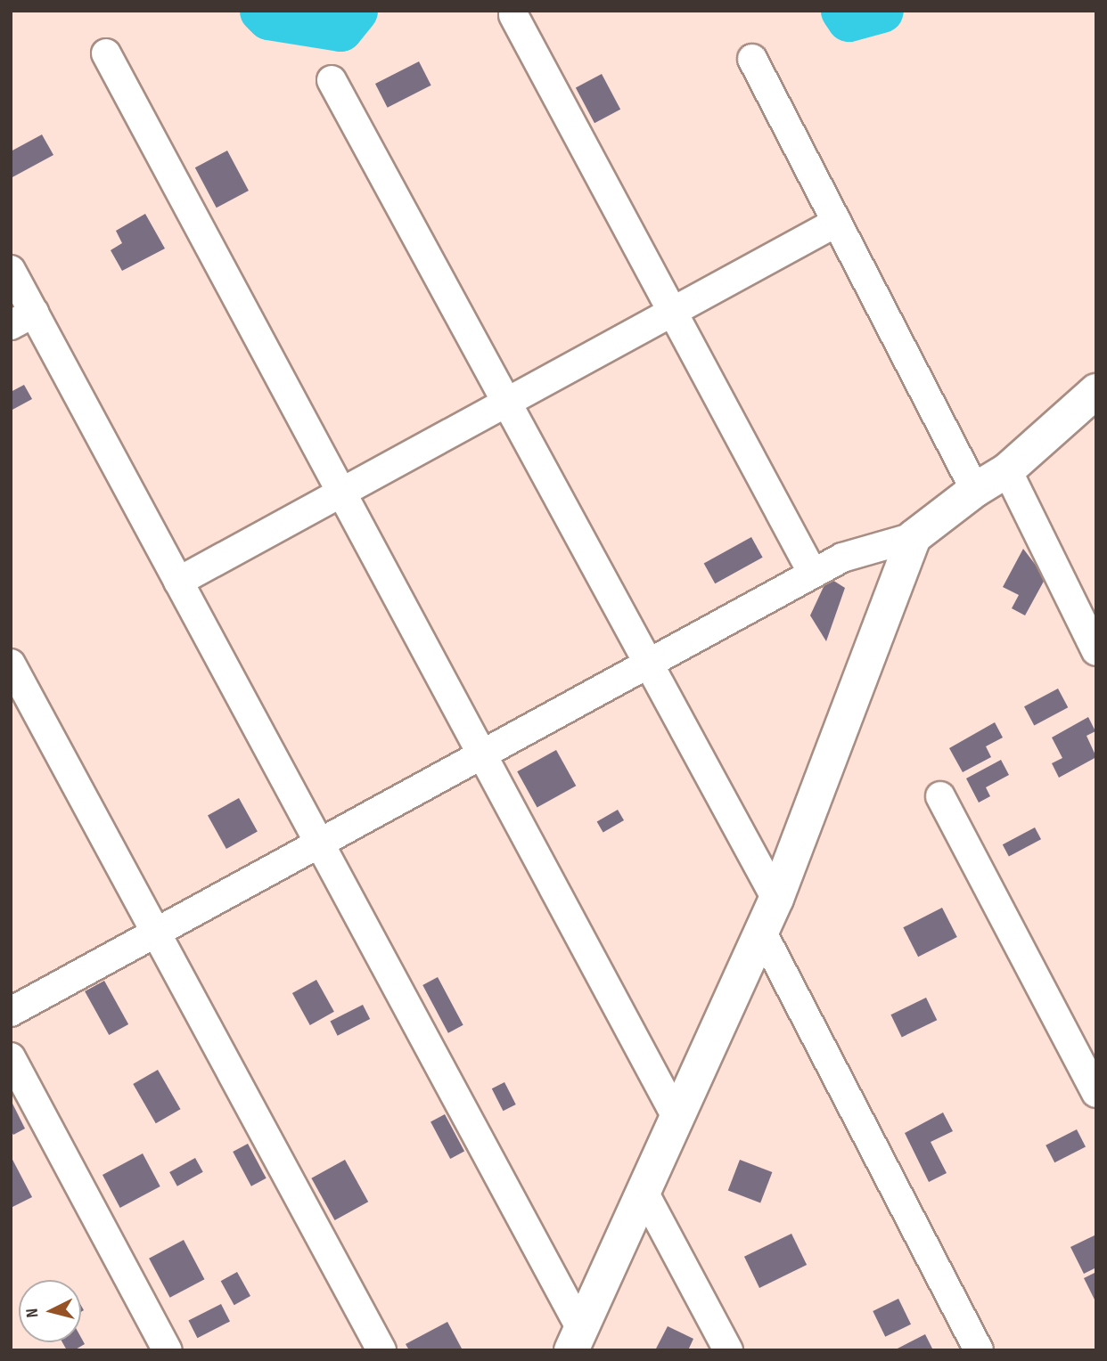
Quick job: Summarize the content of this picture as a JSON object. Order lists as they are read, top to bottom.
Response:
{
  "north": "left"
}
